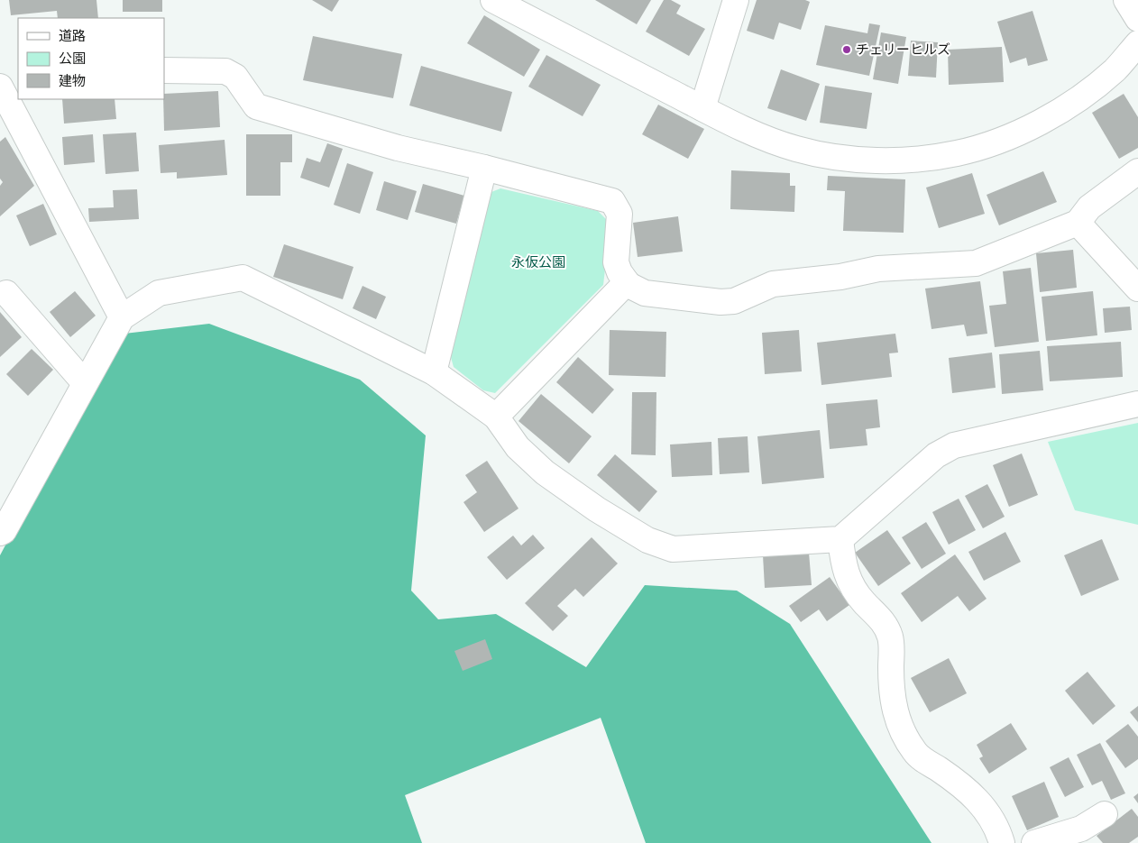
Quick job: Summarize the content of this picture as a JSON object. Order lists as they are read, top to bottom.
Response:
{
  "parks": ["永仮公園"],
  "places": ["チェリーヒルズ"],
  "legend": ["道路", "公園", "建物"]
}
